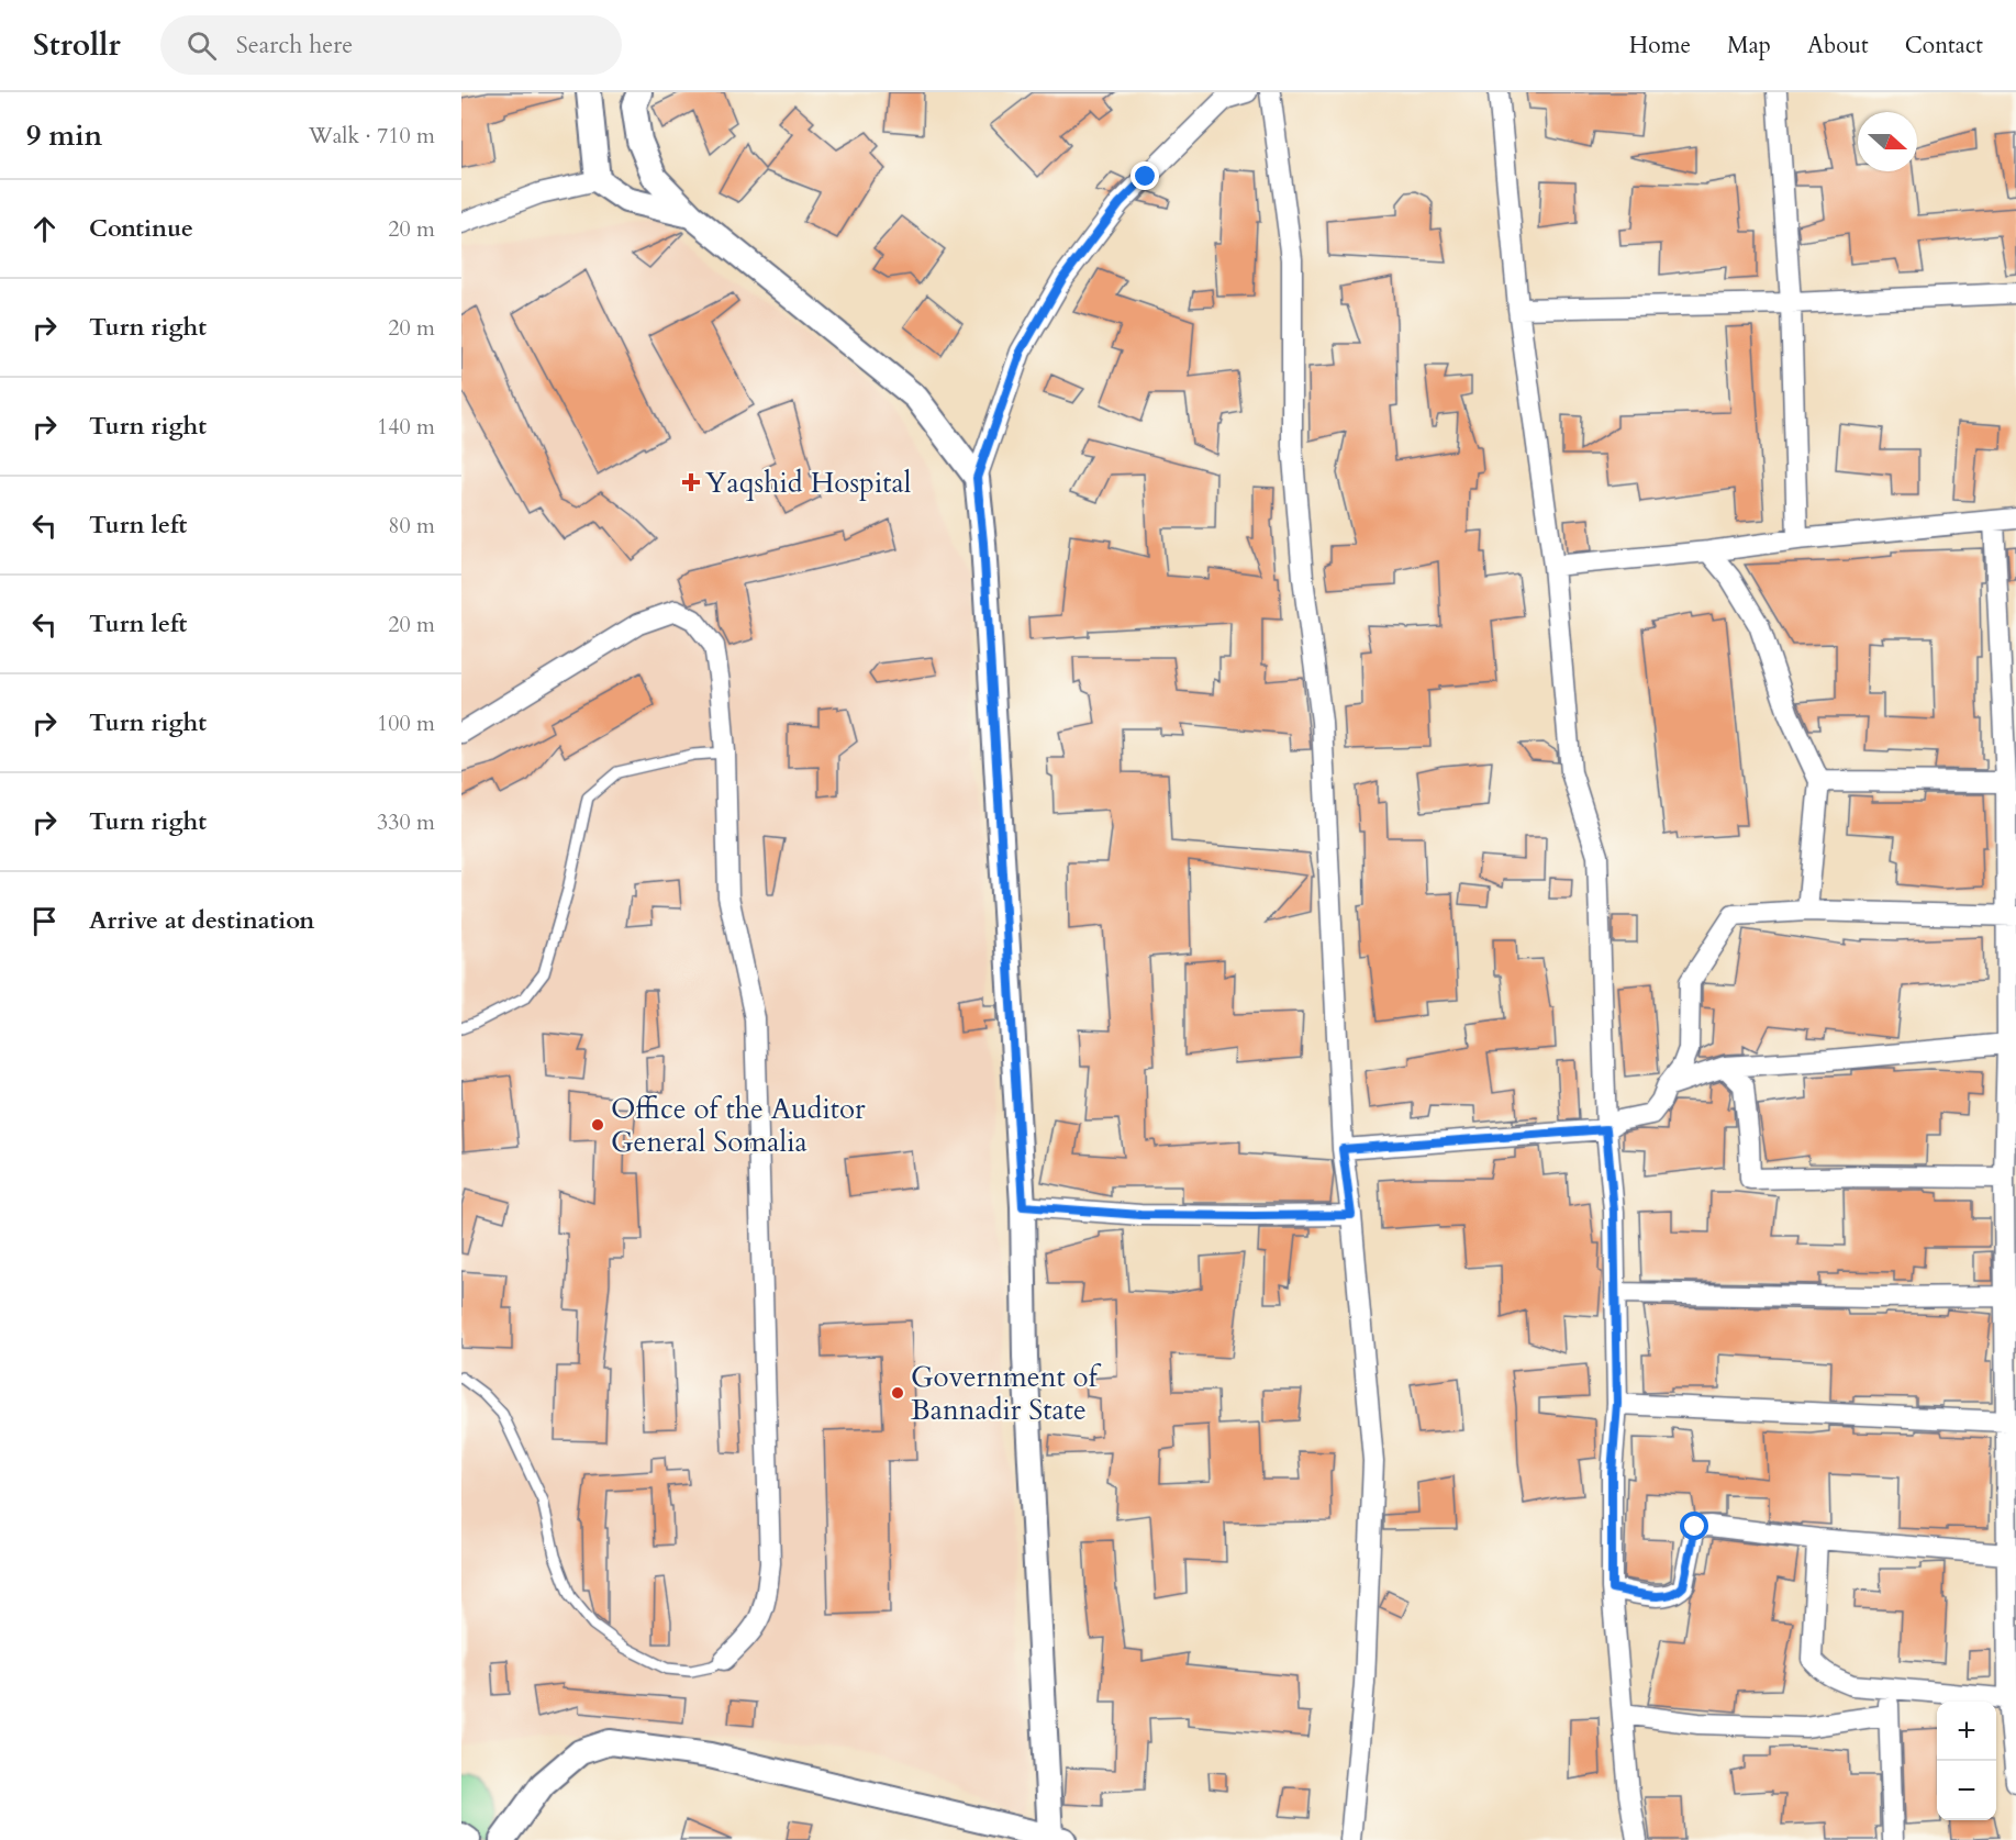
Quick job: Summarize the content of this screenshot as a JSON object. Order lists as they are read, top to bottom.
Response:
{
  "places": {
    "health": ["Yaqshid Hospital"],
    "other": ["Office of the Auditor General Somalia", "Government of Bannadir State"]
  },
  "north": "right",
  "page": {
    "header": "Strollr",
    "search": "Search here",
    "nav": [
      "Home",
      "Map",
      "About",
      "Contact"
    ],
    "heading": ["9 min", "Walk · 710 m"],
    "list": [
      ["Continue", "20 m"],
      ["Turn right", "20 m"],
      ["Turn right", "140 m"],
      ["Turn left", "80 m"],
      ["Turn left", "20 m"],
      ["Turn right", "100 m"],
      ["Turn right", "330 m"],
      "Arrive at destination"
    ],
    "map_buttons": ["+", "−"]
  }
}
